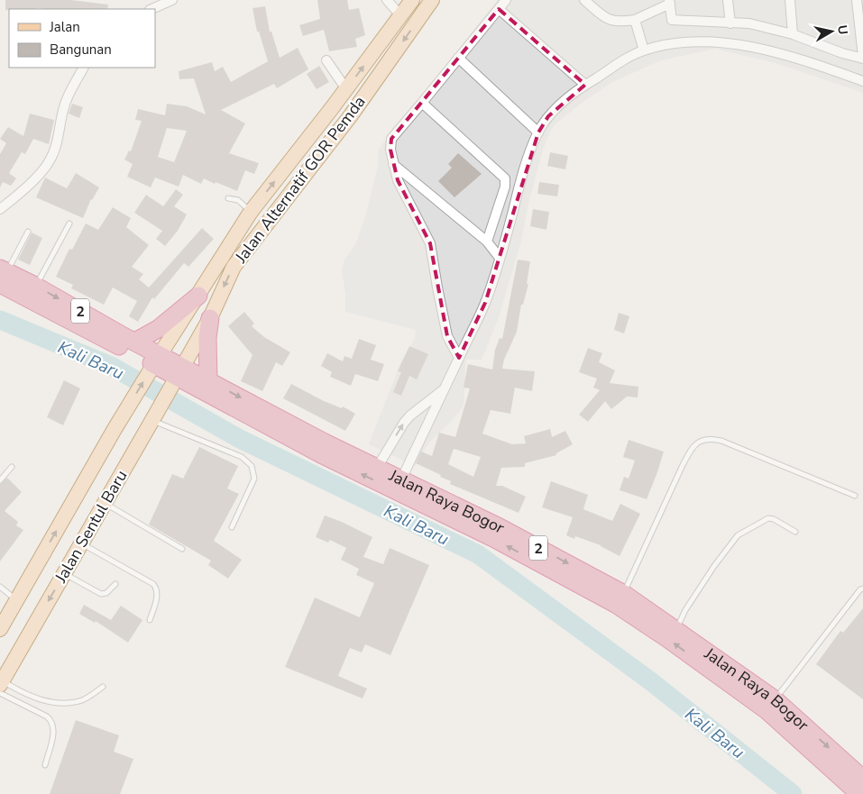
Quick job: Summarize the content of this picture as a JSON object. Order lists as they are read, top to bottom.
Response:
{
  "streets": {
    "highway": ["2", "Jalan Raya Bogor"],
    "main road": ["Jalan Alternatif GOR Pemda", "Jalan Sentul Baru"]
  },
  "crossings": [
    ["Jalan Alternatif GOR Pemda", "Jalan Raya Bogor"],
    ["Jalan Alternatif GOR Pemda", "Jalan Sentul Baru"],
    ["Jalan Raya Bogor", "Jalan Sentul Baru"]
  ],
  "water": ["Kali Baru"],
  "legend": ["Jalan", "Bangunan"],
  "north": "right"
}
